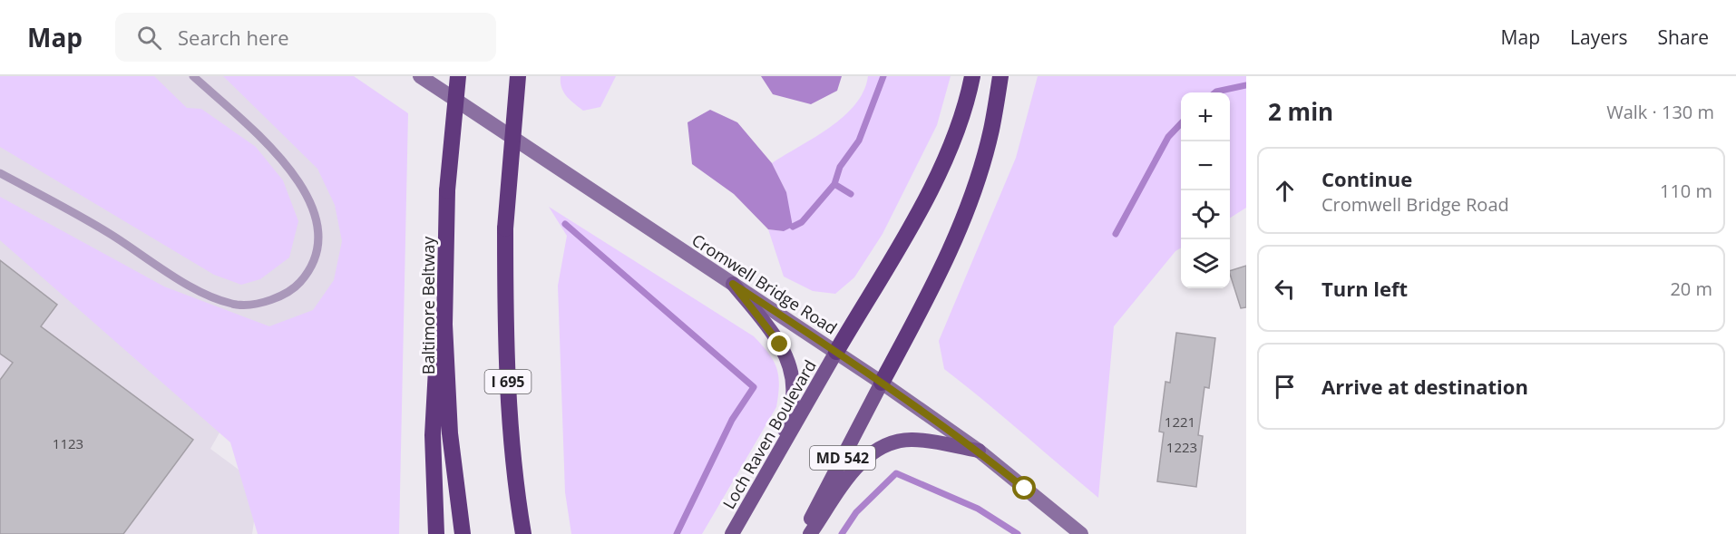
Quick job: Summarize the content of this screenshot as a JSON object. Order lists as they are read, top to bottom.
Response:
{
  "streets": {
    "highway": ["Baltimore Beltway", "I 695"],
    "main road": ["Cromwell Bridge Road", "Loch Raven Boulevard", "MD 542"]
  },
  "crossings": [
    ["Cromwell Bridge Road", "Loch Raven Boulevard"],
    ["Cromwell Bridge Road", "MD 542"]
  ],
  "house_numbers": ["1221", "1123", "1223"],
  "page": {
    "header": "Map",
    "search": "Search here",
    "nav": ["Map", "Layers", "Share"],
    "heading": ["2 min", "Walk · 130 m"],
    "map_buttons": ["+", "−"],
    "list": [
      ["Continue", "Cromwell Bridge Road", "110 m"],
      ["Turn left", "20 m"],
      "Arrive at destination"
    ]
  }
}
